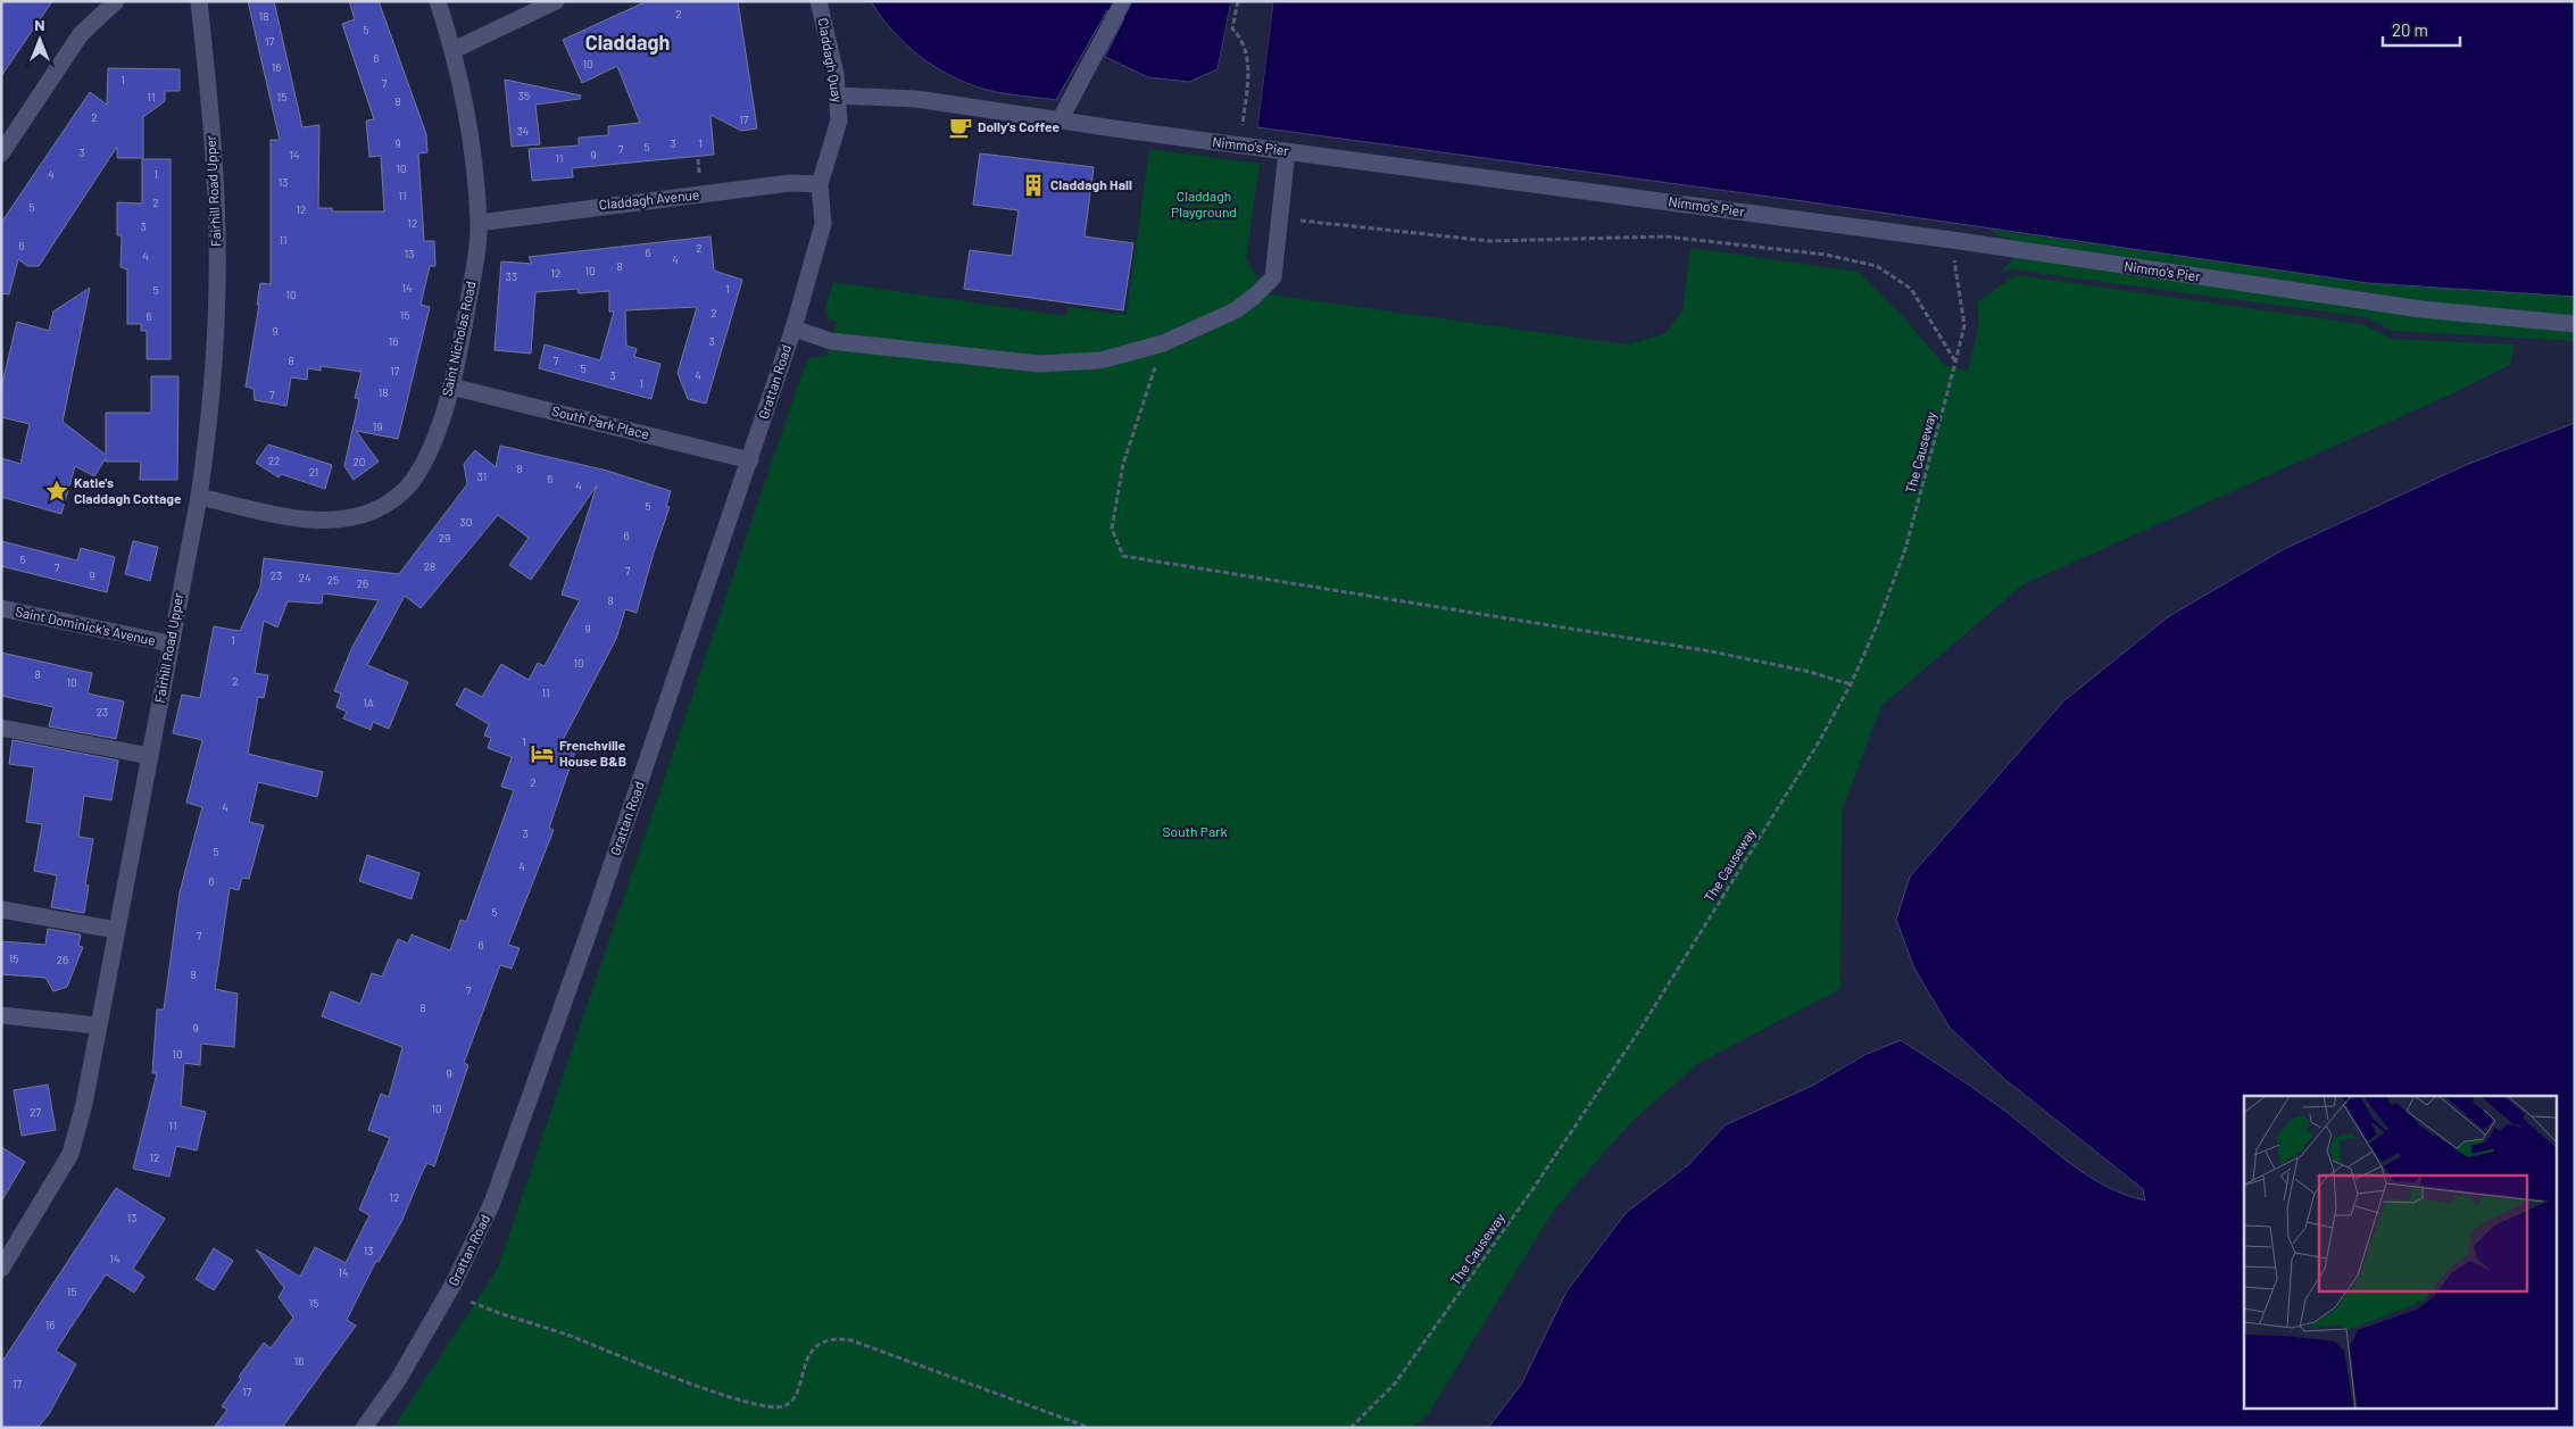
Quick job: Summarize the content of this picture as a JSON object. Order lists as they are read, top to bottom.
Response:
{
  "streets": {
    "street": [
      "Claddagh Quay",
      "Nimmo's Pier",
      "Fairhill Road Upper",
      "Claddagh Avenue",
      "Saint Nicholas Road",
      "Grattan Road",
      "South Park Place",
      "Saint Dominick's Avenue"
    ],
    "path": ["The Causeway"]
  },
  "crossings": [
    ["Claddagh Quay", "Nimmo's Pier"],
    ["Claddagh Quay", "Claddagh Avenue"],
    ["Claddagh Quay", "Grattan Road"],
    ["Nimmo's Pier", "The Causeway"],
    ["Fairhill Road Upper", "Saint Nicholas Road"],
    ["Fairhill Road Upper", "Saint Dominick's Avenue"],
    ["Claddagh Avenue", "Saint Nicholas Road"],
    ["Claddagh Avenue", "Grattan Road"],
    ["Saint Nicholas Road", "South Park Place"],
    ["Grattan Road", "South Park Place"]
  ],
  "districts": ["Claddagh"],
  "parks": ["Claddagh Playground", "South Park"],
  "places": {
    "cafe": ["Dolly's Coffee"],
    "building": ["Claddagh Hall"],
    "place": ["Katie's Claddagh Cottage"],
    "hotel": ["Frenchville House B&B"]
  },
  "house_numbers": [
    "2",
    "18",
    "5",
    "17",
    "6",
    "10",
    "16",
    "1",
    "7",
    "35",
    "11",
    "15",
    "8",
    "2",
    "17",
    "34",
    "9",
    "3",
    "1",
    "5",
    "7",
    "3",
    "14",
    "9",
    "11",
    "10",
    "4",
    "1",
    "13",
    "11",
    "2",
    "5",
    "12",
    "12",
    "3",
    "11",
    "6",
    "2",
    "6",
    "13",
    "4",
    "4",
    "8",
    "10",
    "12",
    "33",
    "14",
    "1",
    "5",
    "10",
    "2",
    "15",
    "6",
    "9",
    "16",
    "3",
    "8",
    "7",
    "5",
    "17",
    "3",
    "4",
    "1",
    "18",
    "7",
    "19",
    "22",
    "20",
    "8",
    "21",
    "31",
    "6",
    "4",
    "5",
    "30",
    "6",
    "29",
    "5",
    "28",
    "7",
    "7",
    "9",
    "23",
    "24",
    "25",
    "26",
    "8",
    "9",
    "1",
    "10",
    "8",
    "2",
    "10",
    "11",
    "1A",
    "23",
    "1",
    "2",
    "4",
    "3",
    "5",
    "4",
    "6",
    "5",
    "7",
    "6",
    "15",
    "26",
    "8",
    "7",
    "8",
    "9",
    "10",
    "9",
    "10",
    "27",
    "11",
    "12",
    "12",
    "13",
    "13",
    "14",
    "14",
    "15",
    "15",
    "16",
    "16",
    "17",
    "17"
  ],
  "scale_bar": "20 m",
  "north": "top"
}
